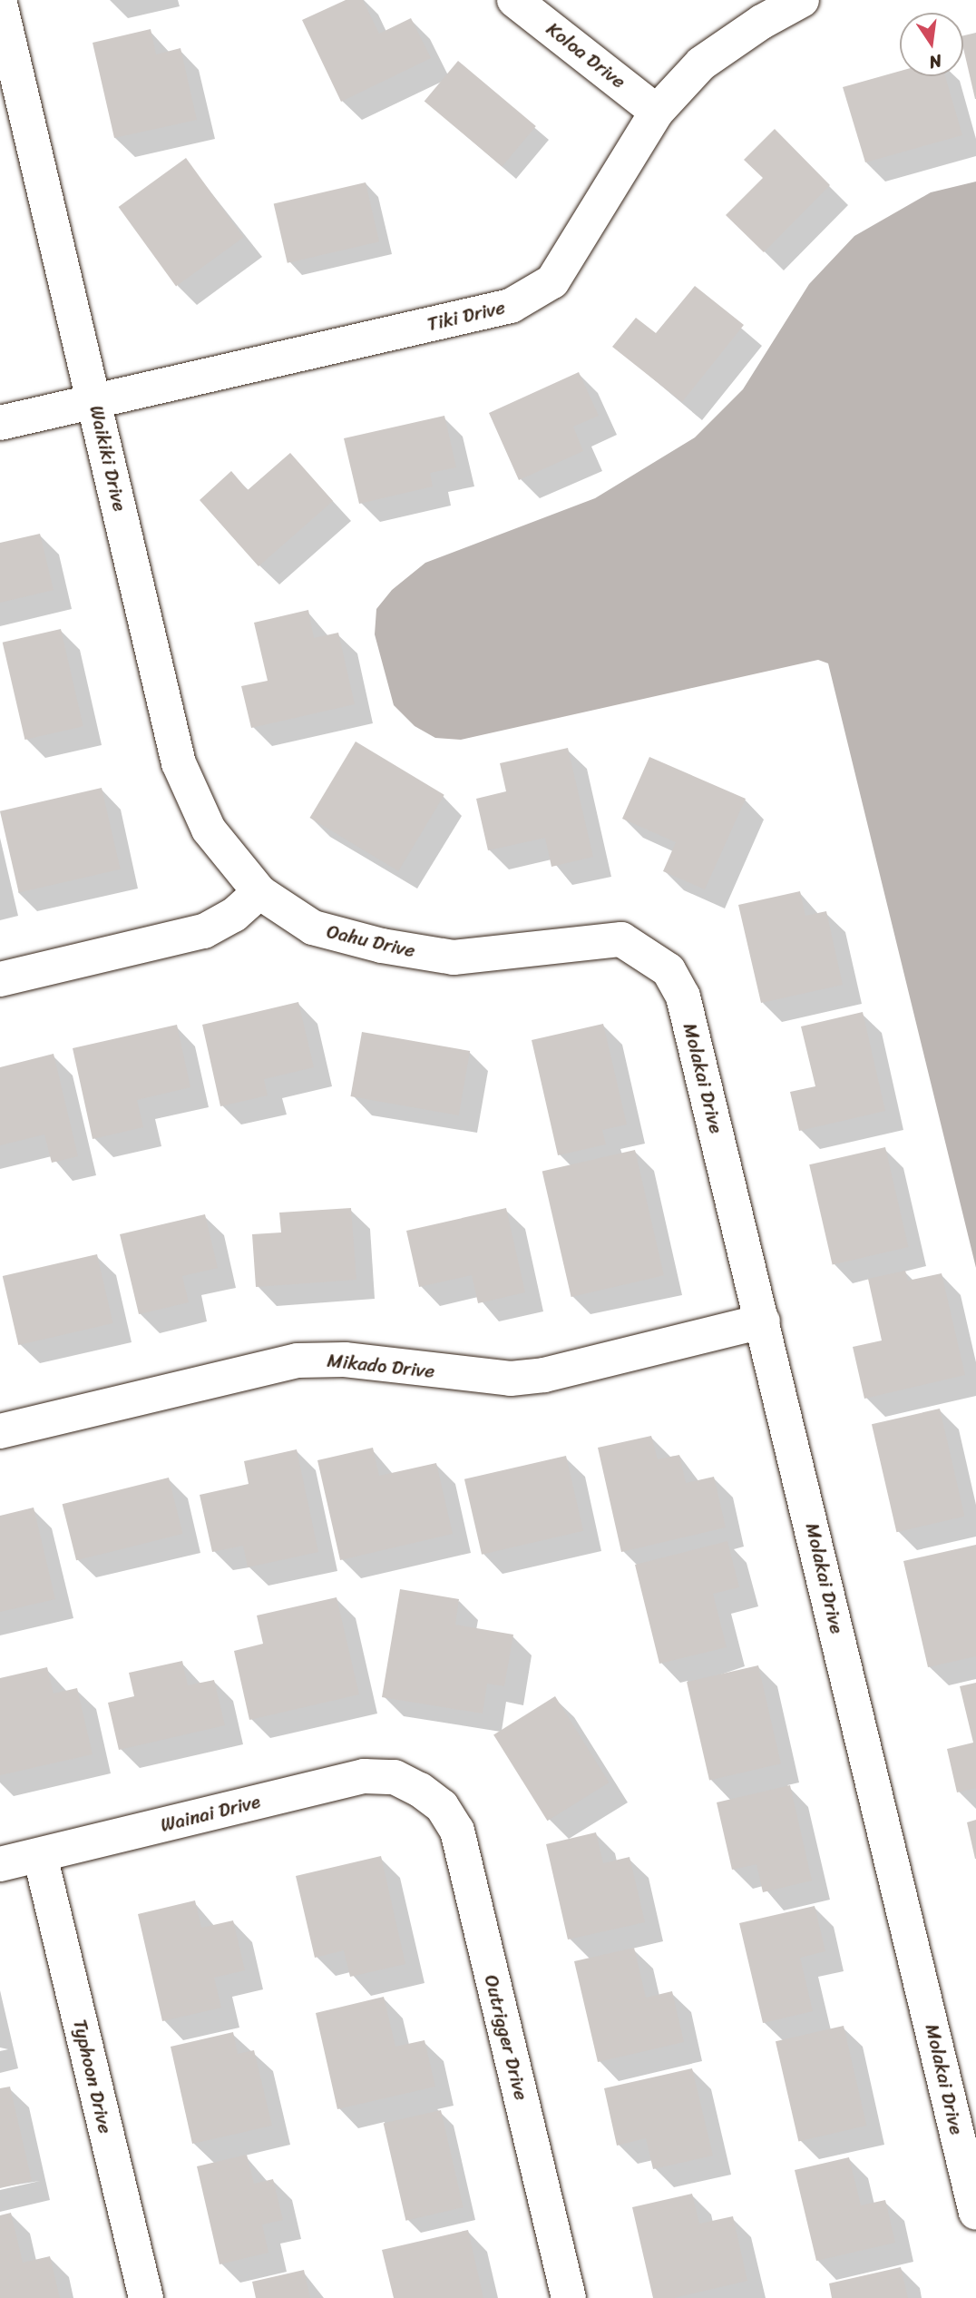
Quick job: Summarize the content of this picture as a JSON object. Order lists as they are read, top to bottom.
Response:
{
  "streets": {
    "street": [
      "Koloa Drive",
      "Tiki Drive",
      "Waikiki Drive",
      "Oahu Drive",
      "Molakai Drive",
      "Mikado Drive",
      "Wainai Drive",
      "Outrigger Drive",
      "Typhoon Drive"
    ]
  },
  "crossings": [
    ["Koloa Drive", "Tiki Drive"],
    ["Tiki Drive", "Waikiki Drive"],
    ["Waikiki Drive", "Oahu Drive"],
    ["Oahu Drive", "Molakai Drive"],
    ["Molakai Drive", "Mikado Drive"],
    ["Wainai Drive", "Outrigger Drive"],
    ["Wainai Drive", "Typhoon Drive"]
  ],
  "north": "bottom"
}
